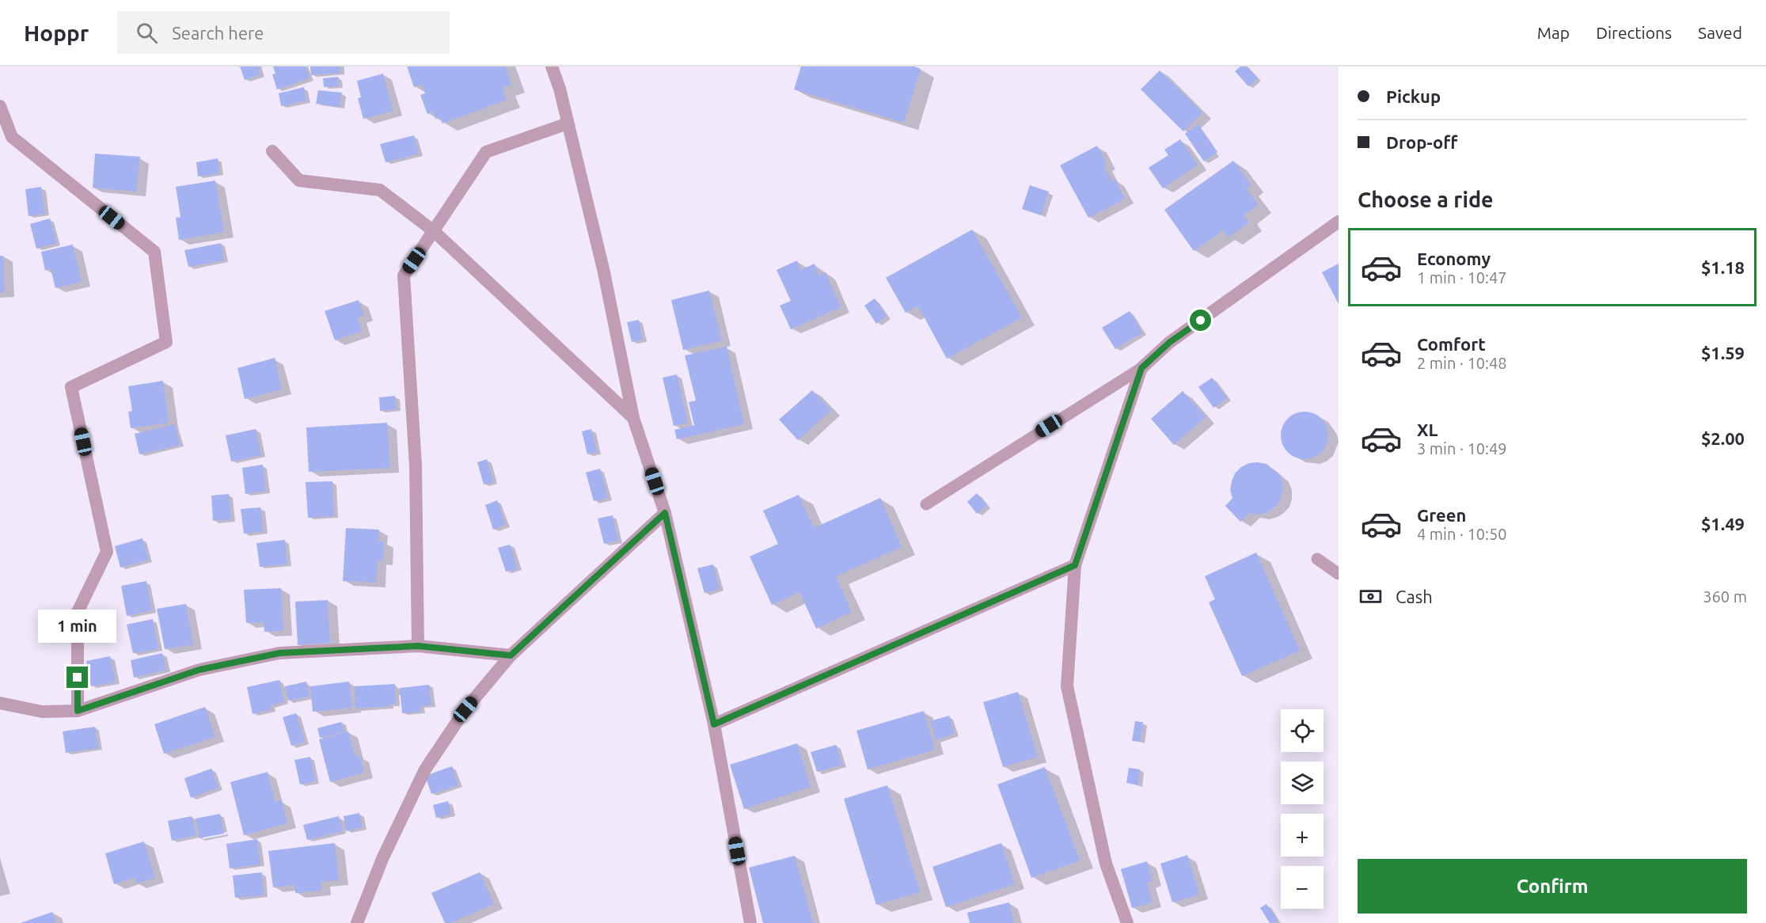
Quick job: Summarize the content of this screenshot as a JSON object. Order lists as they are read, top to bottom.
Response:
{
  "page": {
    "header": "Hoppr",
    "search": "Search here",
    "nav": ["Map", "Directions", "Saved"],
    "banner": ["Pickup", "Drop-off"],
    "heading": "Choose a ride",
    "list": [
      {
        "name": "Economy",
        "note": "1 min · 10:47",
        "value": "$1.18"
      },
      {
        "name": "Comfort",
        "note": "2 min · 10:48",
        "value": "$1.59"
      },
      {
        "name": "XL",
        "note": "3 min · 10:49",
        "value": "$2.00"
      },
      {
        "name": "Green",
        "note": "4 min · 10:50",
        "value": "$1.49"
      }
    ],
    "pay": ["Cash", "360 m"],
    "bubble": "1 min",
    "map_buttons": ["+", "−"],
    "buttons": "Confirm"
  }
}
